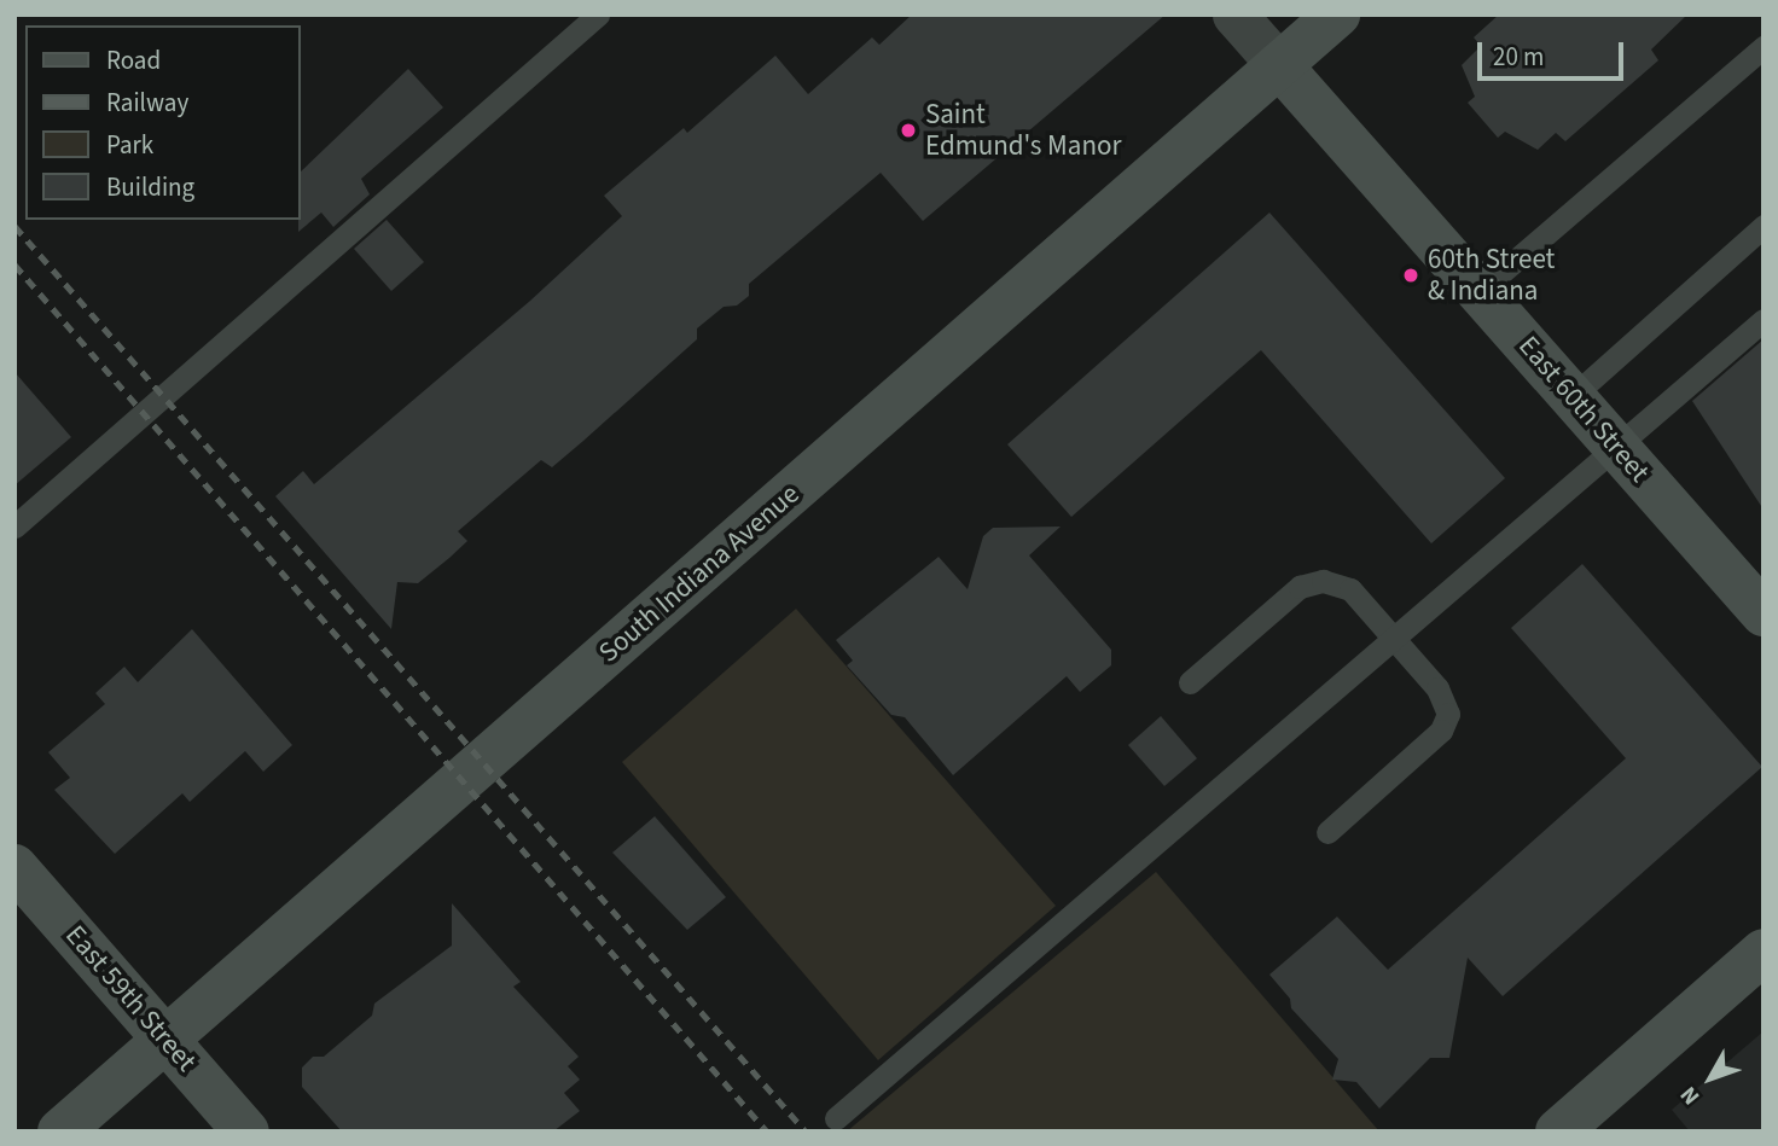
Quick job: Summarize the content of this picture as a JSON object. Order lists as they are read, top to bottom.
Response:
{
  "streets": {
    "street": ["East 60th Street", "South Indiana Avenue", "East 59th Street"]
  },
  "crossings": [
    ["East 60th Street", "South Indiana Avenue"],
    ["South Indiana Avenue", "East 59th Street"]
  ],
  "places": ["Saint Edmund's Manor", "60th Street & Indiana"],
  "legend": [
    "Road",
    "Railway",
    "Park",
    "Building"
  ],
  "scale_bar": "20 m",
  "north": "bottom left"
}
